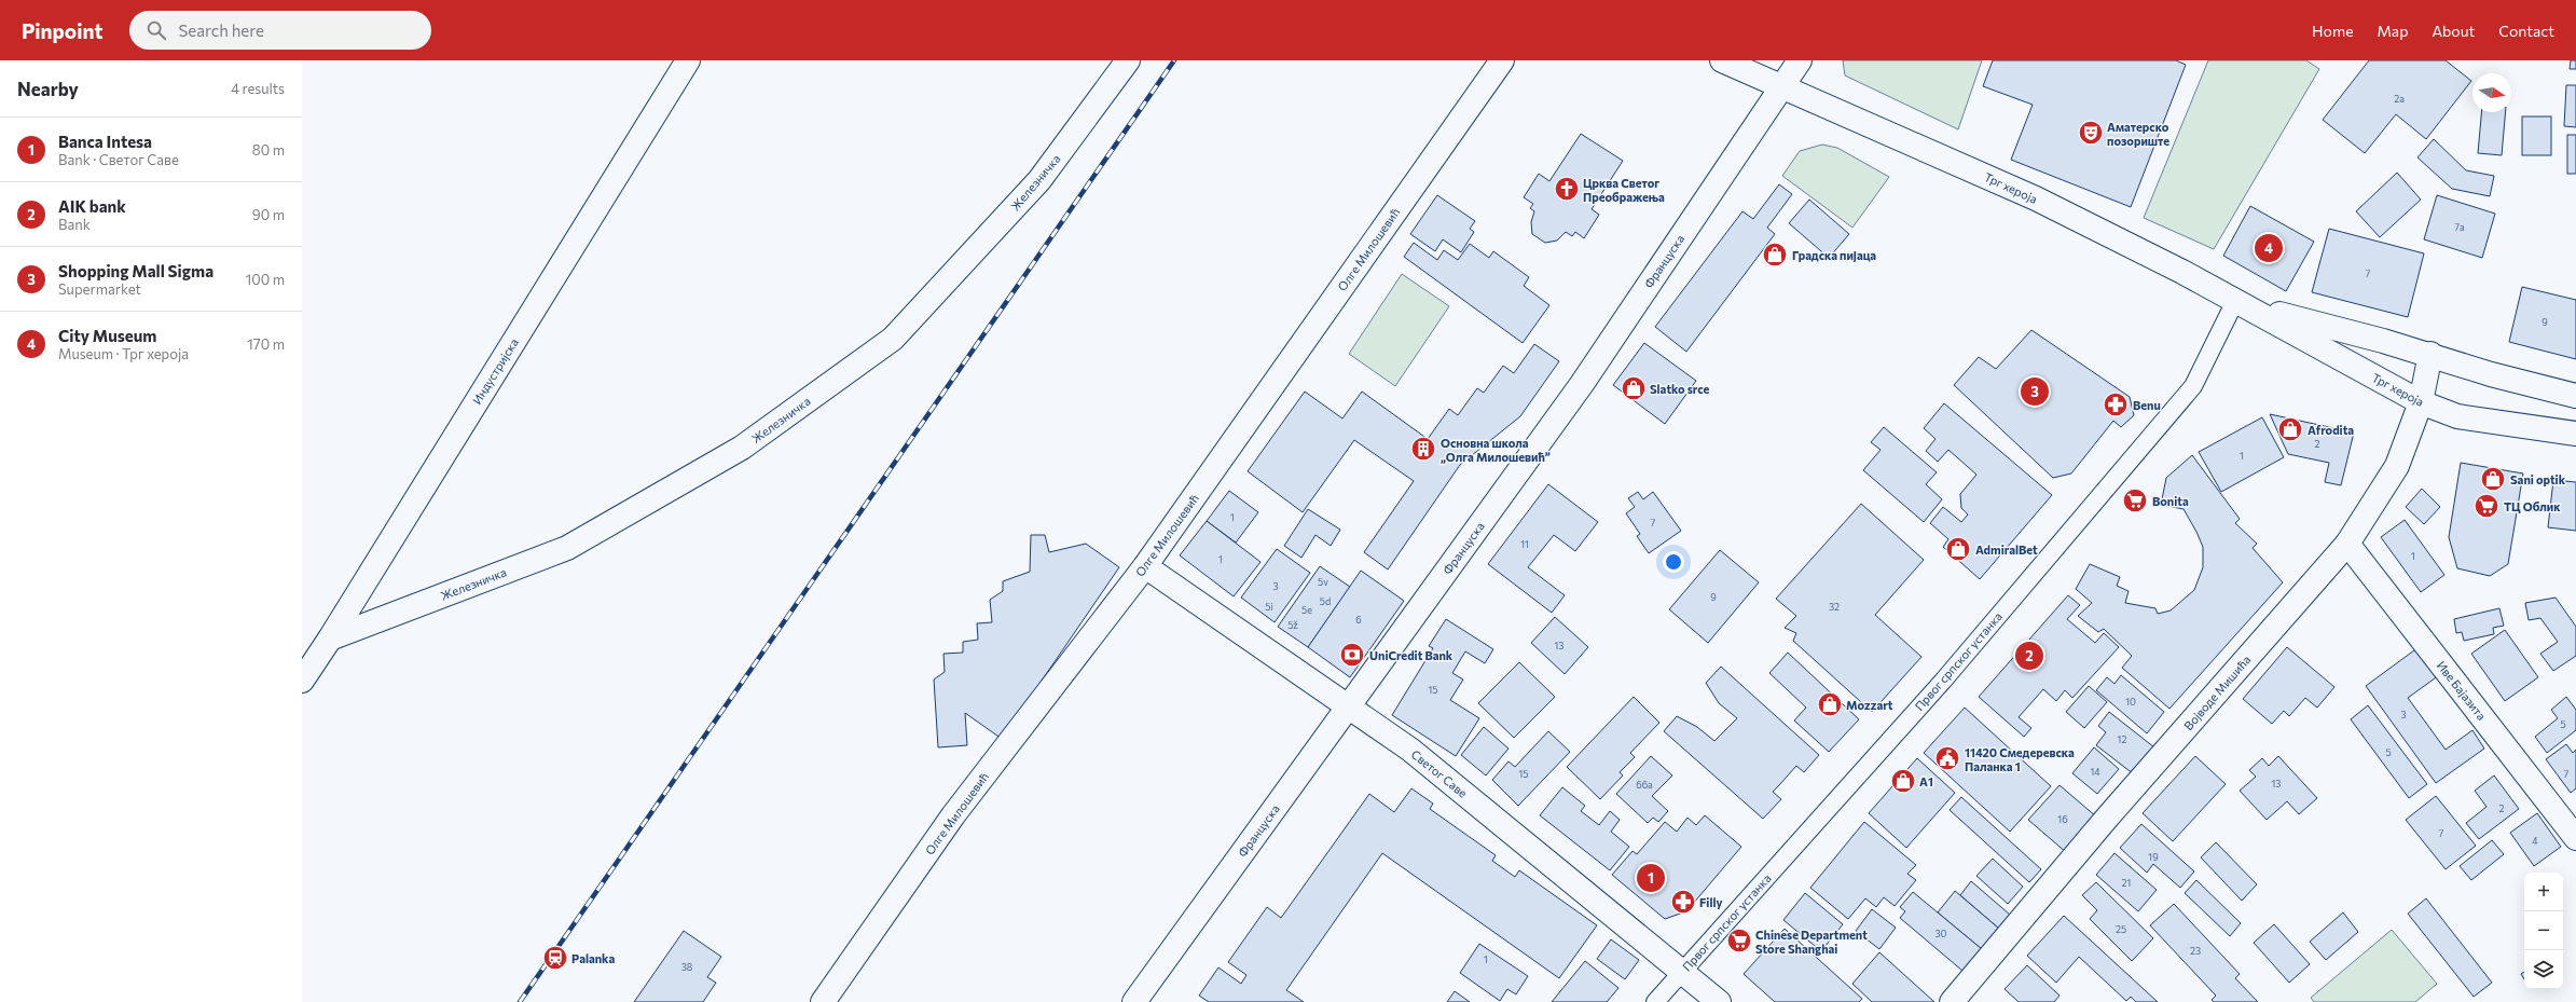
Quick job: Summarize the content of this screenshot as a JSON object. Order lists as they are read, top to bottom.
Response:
{
  "streets": {
    "street": [
      "Железничка",
      "Трг хероја",
      "Олге Милошевић",
      "Француска",
      "Индустријска",
      "Првог српског устанка",
      "Иве Бајазита",
      "Војводе Мишића",
      "Светог Саве"
    ]
  },
  "crossings": [
    ["Железничка", "Индустријска"],
    ["Трг хероја", "Француска"],
    ["Трг хероја", "Првог српског устанка"],
    ["Трг хероја", "Војводе Мишића"],
    ["Олге Милошевић", "Светог Саве"],
    ["Француска", "Светог Саве"],
    ["Првог српског устанка", "Светог Саве"],
    ["Иве Бајазита", "Војводе Мишића"]
  ],
  "places": {
    "theatre": ["Аматерско позориште"],
    "church": ["Црква Светог Преображења"],
    "shop": [
      "Градска пијаца",
      "Slatko srce",
      "Afrodita",
      "Sani optik",
      "AdmiralBet",
      "Mozzart",
      "A1"
    ],
    "pharmacy": ["Benu", "Filly"],
    "building": ["Основна школа „Олга Милошевић”"],
    "supermarket": ["Bonita", "ТЦ Облик", "Chinese Department Store Shanghai"],
    "bank": ["UniCredit Bank"],
    "public building": ["11420 Смедеревска Паланка 1"],
    "station": ["Palanka"]
  },
  "house_numbers": [
    "2a",
    "7a",
    "7",
    "9",
    "2",
    "1",
    "1",
    "7",
    "11",
    "1",
    "1",
    "5v",
    "3",
    "9",
    "5d",
    "5i",
    "32",
    "5e",
    "6",
    "5ž",
    "13",
    "15",
    "10",
    "3",
    "5",
    "12",
    "5",
    "14",
    "15",
    "7",
    "13",
    "66a",
    "2",
    "16",
    "7",
    "4",
    "19",
    "21",
    "25",
    "30",
    "23",
    "1",
    "38"
  ],
  "north": "right",
  "page": {
    "header": "Pinpoint",
    "search": "Search here",
    "nav": [
      "Home",
      "Map",
      "About",
      "Contact"
    ],
    "heading": ["Nearby", "4 results"],
    "list": [
      {
        "mark": "1",
        "name": "Banca Intesa",
        "note": "Bank · Светог Саве",
        "value": "80 m"
      },
      {
        "mark": "2",
        "name": "AIK bank",
        "note": "Bank",
        "value": "90 m"
      },
      {
        "mark": "3",
        "name": "Shopping Mall Sigma",
        "note": "Supermarket",
        "value": "100 m"
      },
      {
        "mark": "4",
        "name": "City Museum",
        "note": "Museum · Трг хероја",
        "value": "170 m"
      }
    ],
    "pins": [
      "4",
      "3",
      "2",
      "1"
    ],
    "map_buttons": ["+", "−"]
  }
}
